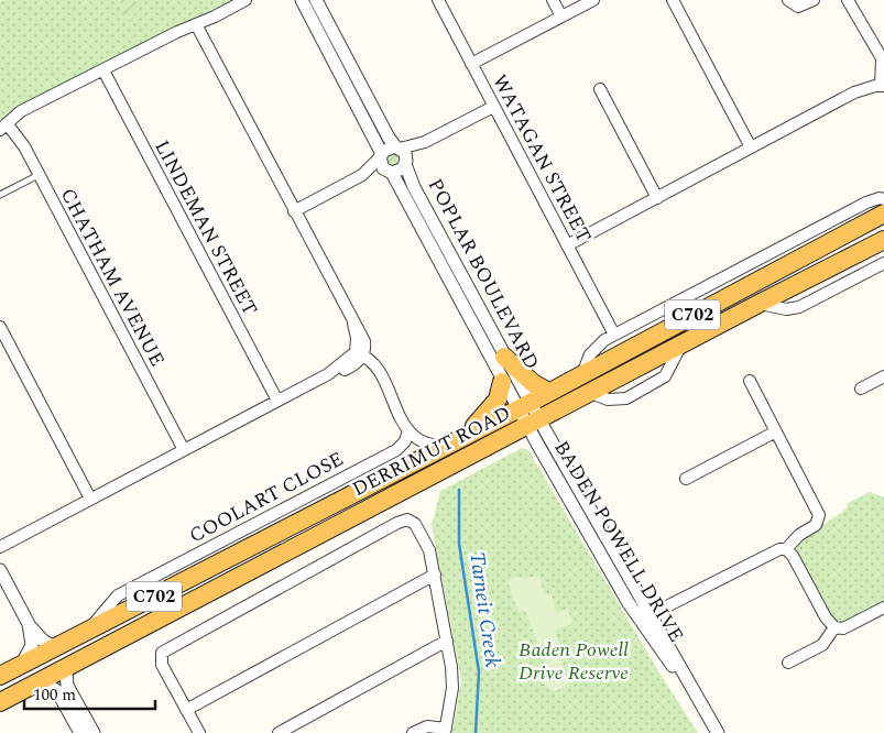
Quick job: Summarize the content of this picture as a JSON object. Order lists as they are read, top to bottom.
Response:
{
  "streets": {
    "highway": ["C702", "DERRIMUT ROAD"],
    "street": [
      "WATAGAN STREET",
      "LINDEMAN STREET",
      "POPLAR BOULEVARD",
      "CHATHAM AVENUE",
      "COOLART CLOSE",
      "BADEN POWELL DRIVE"
    ]
  },
  "crossings": [
    ["POPLAR BOULEVARD", "DERRIMUT ROAD"],
    ["POPLAR BOULEVARD", "BADEN POWELL DRIVE"],
    ["DERRIMUT ROAD", "COOLART CLOSE"],
    ["DERRIMUT ROAD", "BADEN POWELL DRIVE"]
  ],
  "water": ["Tarneit Creek"],
  "parks": ["Baden Powell Drive Reserve"],
  "scale_bar": "100 m"
}
